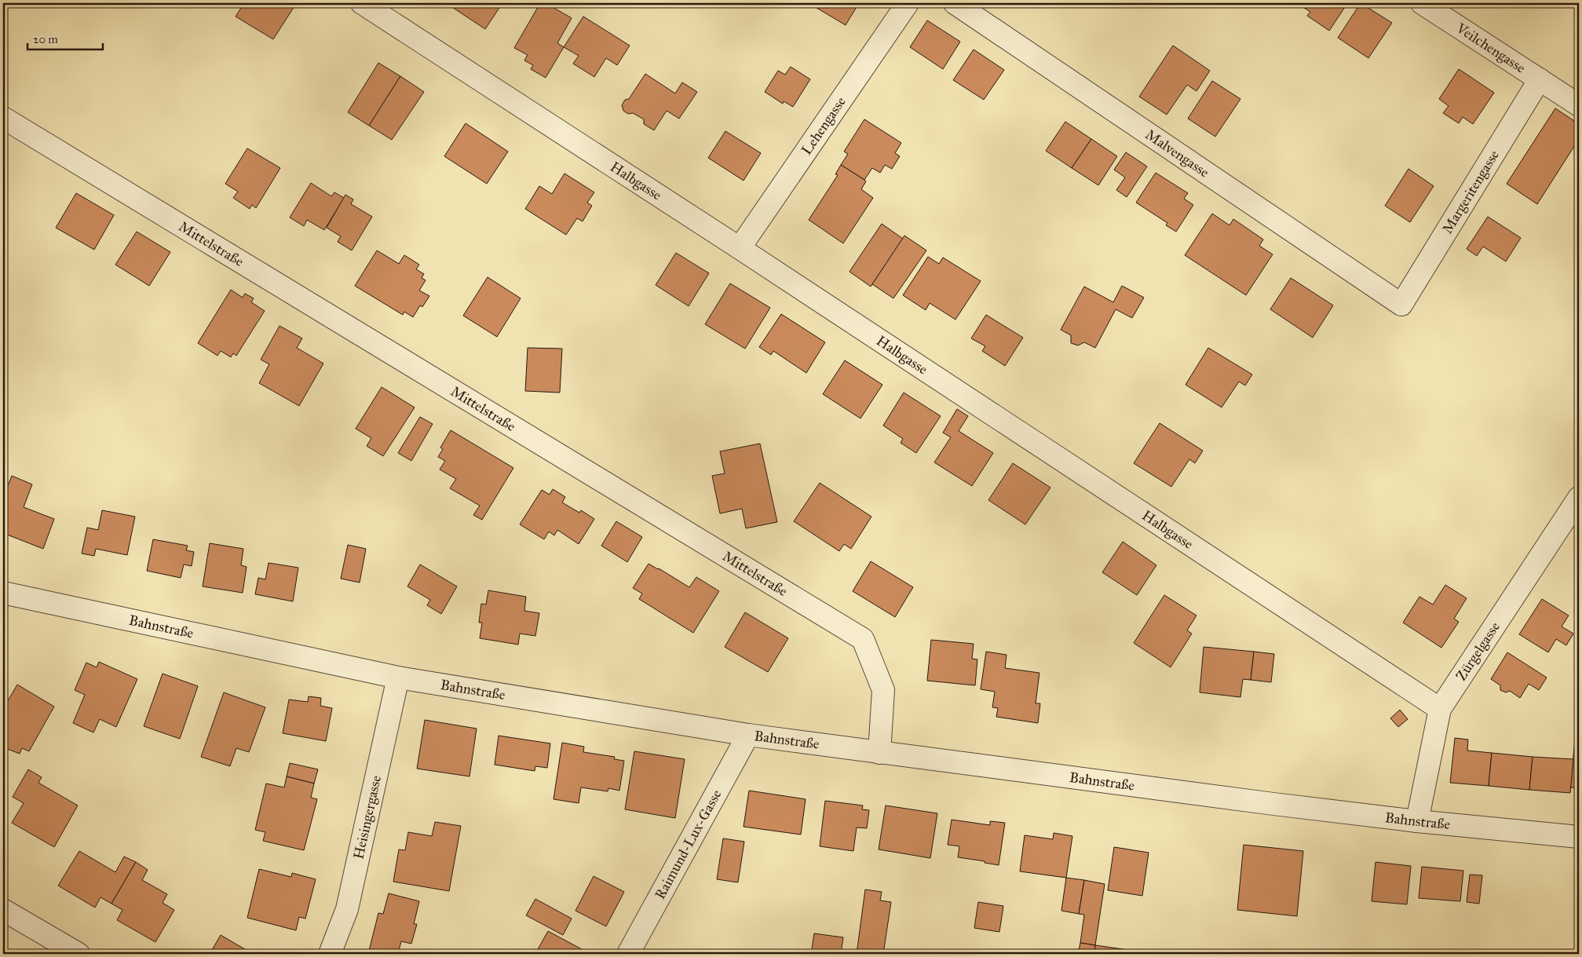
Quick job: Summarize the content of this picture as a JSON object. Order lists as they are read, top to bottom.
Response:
{
  "streets": {
    "street": [
      "Veilchengasse",
      "Lehengasse",
      "Malvengasse",
      "Halbgasse",
      "Margeritengasse",
      "Mittelstraße",
      "Bahnstraße",
      "Zürgelgasse",
      "Heisingergasse",
      "Raimund-Lux-Gasse"
    ]
  },
  "crossings": [
    ["Veilchengasse", "Margeritengasse"],
    ["Lehengasse", "Halbgasse"],
    ["Malvengasse", "Margeritengasse"],
    ["Halbgasse", "Zürgelgasse"],
    ["Mittelstraße", "Bahnstraße"],
    ["Bahnstraße", "Zürgelgasse"],
    ["Bahnstraße", "Heisingergasse"],
    ["Bahnstraße", "Raimund-Lux-Gasse"]
  ],
  "scale_bar": "20 m"
}
